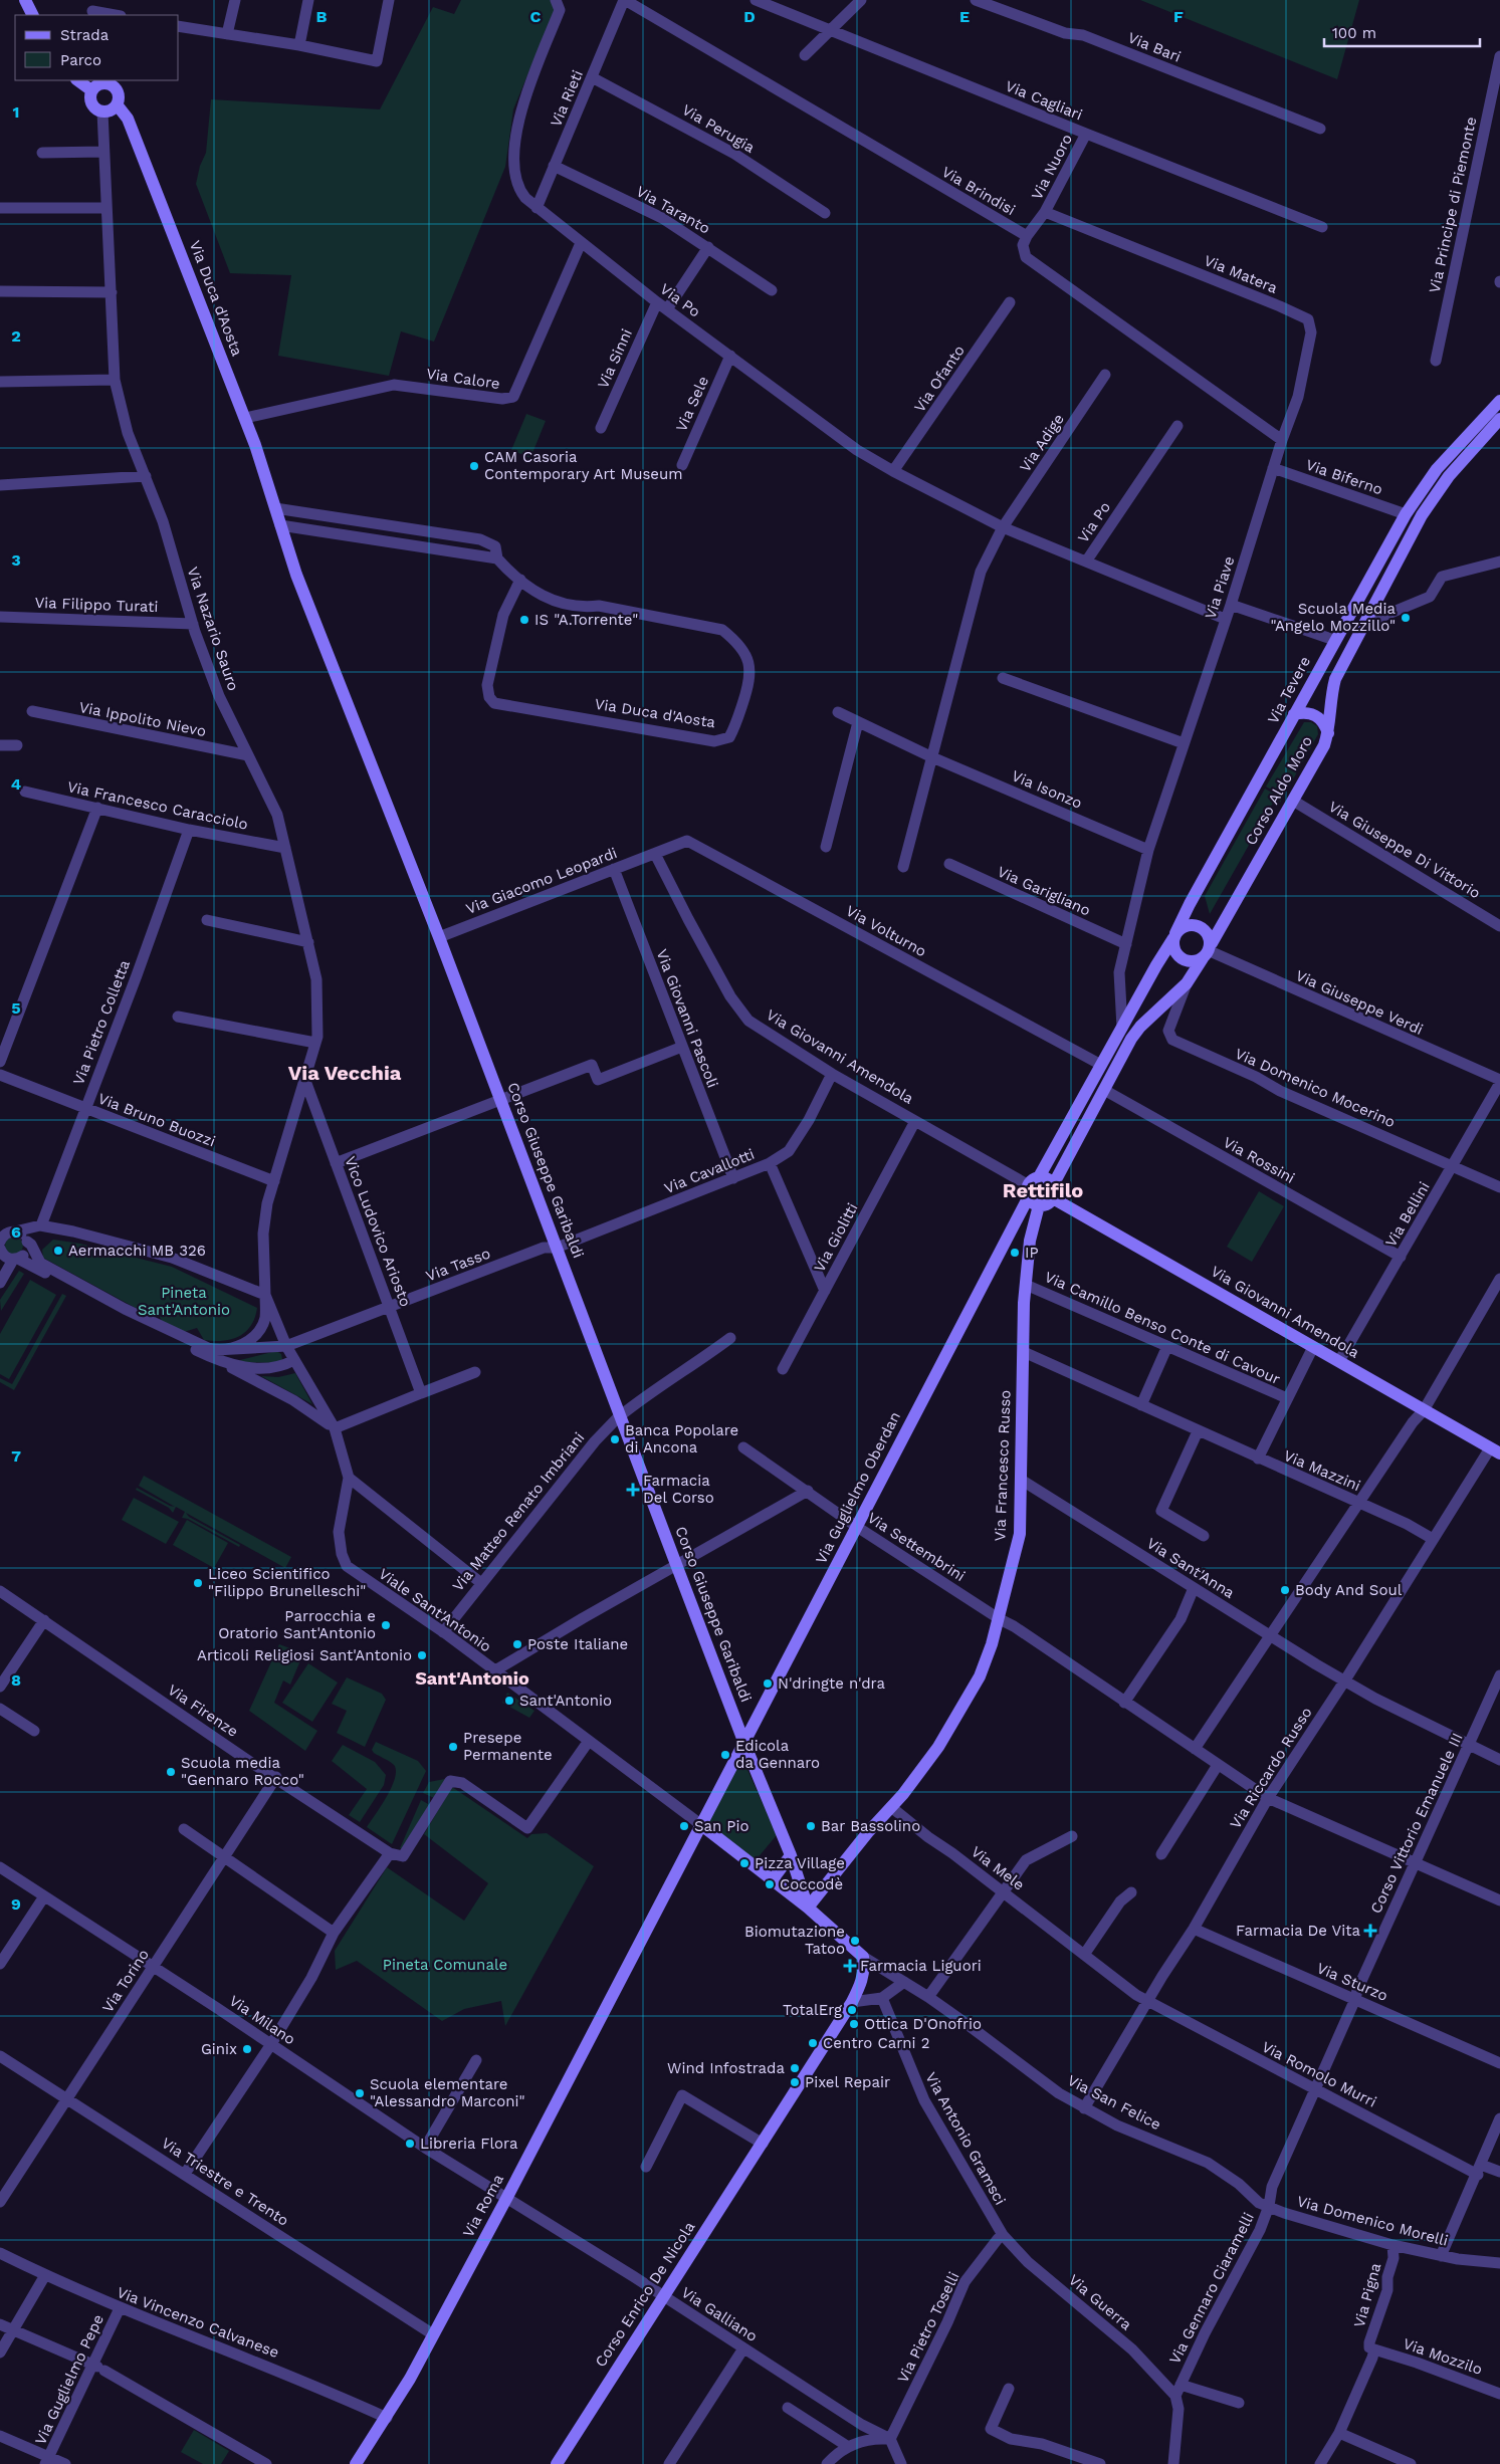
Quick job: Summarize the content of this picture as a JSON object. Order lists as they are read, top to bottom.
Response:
{
  "streets": {
    "street": [
      "Via Bari",
      "Via Rieti",
      "Via Cagliari",
      "Via Perugia",
      "Via Nuoro",
      "Via Brindisi",
      "Via Principe di Piemonte",
      "Via Taranto",
      "Via Matera",
      "Via Duca d'Aosta",
      "Via Po",
      "Via Sinni",
      "Via Calore",
      "Via Ofanto",
      "Via Sele",
      "Via Adige",
      "Via Biferno",
      "Via Piave",
      "Via Filippo Turati",
      "Via Nazario Sauro",
      "Via Tevere",
      "Via Ippolito Nievo",
      "Via Isonzo",
      "Corso Aldo Moro",
      "Via Francesco Caracciolo",
      "Via Giuseppe Di Vittorio",
      "Via Giacomo Leopardi",
      "Via Garigliano",
      "Via Volturno",
      "Via Giuseppe Verdi",
      "Via Giovanni Pascoli",
      "Via Pietro Colletta",
      "Via Giovanni Amendola",
      "Via Domenico Mocerino",
      "Via Bruno Buozzi",
      "Via Rossini",
      "Corso Giuseppe Garibaldi",
      "Via Cavallotti",
      "Via Bellini",
      "Vico Ludovico Ariosto",
      "Via Giolitti",
      "Via Tasso",
      "Via Camillo Benso Conte di Cavour",
      "Via Francesco Russo",
      "Via Mazzini",
      "Via Guglielmo Oberdan",
      "Via Matteo Renato Imbriani",
      "Via Settembrini",
      "Via Sant'Anna",
      "Viale Sant'Antonio",
      "Via Firenze",
      "Via Riccardo Russo",
      "Corso Vittorio Emanuele III",
      "Via Mele",
      "Via Torino",
      "Via Sturzo",
      "Via Milano",
      "Via Romolo Murri",
      "Via San Felice",
      "Via Antonio Gramsci",
      "Via Triestre e Trento",
      "Via Roma",
      "Via Domenico Morelli",
      "Via Gennaro Ciaramelli",
      "Corso Enrico De Nicola",
      "Via Pigna",
      "Via Guerra",
      "Via Galliano",
      "Via Vincenzo Calvanese",
      "Via Pietro Toselli",
      "Via Mozzilo",
      "Via Guglielmo Pepe"
    ]
  },
  "crossings": [
    ["Via Rieti", "Via Perugia"],
    ["Via Rieti", "Via Brindisi"],
    ["Via Rieti", "Via Taranto"],
    ["Via Rieti", "Via Po"],
    ["Via Cagliari", "Via Nuoro"],
    ["Via Nuoro", "Via Brindisi"],
    ["Via Nuoro", "Via Matera"],
    ["Via Matera", "Via Piave"],
    ["Via Duca d'Aosta", "Via Calore"],
    ["Via Duca d'Aosta", "Via Nazario Sauro"],
    ["Via Duca d'Aosta", "Via Giacomo Leopardi"],
    ["Via Duca d'Aosta", "Corso Giuseppe Garibaldi"],
    ["Via Po", "Via Sinni"],
    ["Via Po", "Via Calore"],
    ["Via Po", "Via Ofanto"],
    ["Via Po", "Via Sele"],
    ["Via Po", "Via Adige"],
    ["Via Biferno", "Via Piave"],
    ["Via Biferno", "Via Tevere"],
    ["Via Piave", "Via Tevere"],
    ["Via Piave", "Via Isonzo"],
    ["Via Piave", "Via Garigliano"],
    ["Via Filippo Turati", "Via Nazario Sauro"],
    ["Via Nazario Sauro", "Via Ippolito Nievo"],
    ["Via Nazario Sauro", "Via Francesco Caracciolo"],
    ["Via Nazario Sauro", "Via Bruno Buozzi"],
    ["Via Nazario Sauro", "Vico Ludovico Ariosto"],
    ["Via Nazario Sauro", "Viale Sant'Antonio"],
    ["Via Tevere", "Corso Aldo Moro"],
    ["Via Tevere", "Via Giuseppe Verdi"],
    ["Corso Aldo Moro", "Via Giuseppe Di Vittorio"],
    ["Corso Aldo Moro", "Via Giuseppe Verdi"],
    ["Corso Aldo Moro", "Via Giovanni Amendola"],
    ["Corso Aldo Moro", "Via Domenico Mocerino"],
    ["Corso Aldo Moro", "Via Rossini"],
    ["Corso Aldo Moro", "Via Francesco Russo"],
    ["Corso Aldo Moro", "Via Guglielmo Oberdan"],
    ["Via Francesco Caracciolo", "Via Pietro Colletta"],
    ["Via Giacomo Leopardi", "Via Volturno"],
    ["Via Giacomo Leopardi", "Via Giovanni Pascoli"],
    ["Via Giacomo Leopardi", "Via Giovanni Amendola"],
    ["Via Giacomo Leopardi", "Corso Giuseppe Garibaldi"],
    ["Via Volturno", "Via Giovanni Amendola"],
    ["Via Giuseppe Verdi", "Via Bellini"],
    ["Via Giovanni Pascoli", "Via Cavallotti"],
    ["Via Pietro Colletta", "Via Bruno Buozzi"],
    ["Via Giovanni Amendola", "Via Cavallotti"],
    ["Via Giovanni Amendola", "Via Bellini"],
    ["Via Giovanni Amendola", "Via Giolitti"],
    ["Via Giovanni Amendola", "Via Francesco Russo"],
    ["Via Giovanni Amendola", "Via Guglielmo Oberdan"],
    ["Via Giovanni Amendola", "Via Riccardo Russo"],
    ["Via Domenico Mocerino", "Via Bellini"],
    ["Via Rossini", "Via Bellini"],
    ["Corso Giuseppe Garibaldi", "Via Cavallotti"],
    ["Corso Giuseppe Garibaldi", "Via Tasso"],
    ["Corso Giuseppe Garibaldi", "Via Francesco Russo"],
    ["Corso Giuseppe Garibaldi", "Via Guglielmo Oberdan"],
    ["Corso Giuseppe Garibaldi", "Via Matteo Renato Imbriani"],
    ["Corso Giuseppe Garibaldi", "Via San Felice"],
    ["Via Cavallotti", "Via Tasso"],
    ["Vico Ludovico Ariosto", "Via Tasso"],
    ["Via Tasso", "Viale Sant'Antonio"],
    ["Via Camillo Benso Conte di Cavour", "Via Francesco Russo"],
    ["Via Francesco Russo", "Via Mazzini"],
    ["Via Francesco Russo", "Via Guglielmo Oberdan"],
    ["Via Francesco Russo", "Via Settembrini"],
    ["Via Francesco Russo", "Via Sant'Anna"],
    ["Via Francesco Russo", "Via Mele"],
    ["Via Francesco Russo", "Via San Felice"],
    ["Via Mazzini", "Via Riccardo Russo"],
    ["Via Guglielmo Oberdan", "Via Settembrini"],
    ["Via Guglielmo Oberdan", "Viale Sant'Antonio"],
    ["Via Guglielmo Oberdan", "Via San Felice"],
    ["Via Guglielmo Oberdan", "Via Roma"],
    ["Via Matteo Renato Imbriani", "Viale Sant'Antonio"],
    ["Via Settembrini", "Via Riccardo Russo"],
    ["Via Settembrini", "Corso Vittorio Emanuele III"],
    ["Via Sant'Anna", "Via Riccardo Russo"],
    ["Via Sant'Anna", "Corso Vittorio Emanuele III"],
    ["Viale Sant'Antonio", "Via San Felice"],
    ["Viale Sant'Antonio", "Via Roma"],
    ["Via Firenze", "Via Torino"],
    ["Via Riccardo Russo", "Via Mele"],
    ["Via Riccardo Russo", "Via Sturzo"],
    ["Via Riccardo Russo", "Via Romolo Murri"],
    ["Via Riccardo Russo", "Via San Felice"],
    ["Corso Vittorio Emanuele III", "Via Sturzo"],
    ["Corso Vittorio Emanuele III", "Via Romolo Murri"],
    ["Corso Vittorio Emanuele III", "Via San Felice"],
    ["Corso Vittorio Emanuele III", "Via Domenico Morelli"],
    ["Corso Vittorio Emanuele III", "Via Gennaro Ciaramelli"],
    ["Via Mele", "Via Romolo Murri"],
    ["Via Torino", "Via Milano"],
    ["Via Torino", "Via Triestre e Trento"],
    ["Via Milano", "Via Roma"],
    ["Via Milano", "Via Galliano"],
    ["Via San Felice", "Via Roma"],
    ["Via San Felice", "Via Domenico Morelli"],
    ["Via San Felice", "Via Gennaro Ciaramelli"],
    ["Via San Felice", "Corso Enrico De Nicola"],
    ["Via Antonio Gramsci", "Via Guerra"],
    ["Via Antonio Gramsci", "Via Pietro Toselli"],
    ["Via Triestre e Trento", "Via Roma"],
    ["Via Roma", "Via Galliano"],
    ["Via Roma", "Via Vincenzo Calvanese"],
    ["Via Domenico Morelli", "Via Gennaro Ciaramelli"],
    ["Via Domenico Morelli", "Via Pigna"],
    ["Via Gennaro Ciaramelli", "Via Guerra"],
    ["Corso Enrico De Nicola", "Via Galliano"],
    ["Via Pigna", "Via Mozzilo"],
    ["Via Guerra", "Via Pietro Toselli"],
    ["Via Galliano", "Via Pietro Toselli"],
    ["Via Vincenzo Calvanese", "Via Guglielmo Pepe"]
  ],
  "districts": ["Via Vecchia", "Rettifilo", "Sant'Antonio"],
  "parks": ["Pineta Sant'Antonio", "Pineta Comunale"],
  "places": {
    "other": [
      "CAM Casoria Contemporary Art Museum",
      "Scuola Media \"Angelo Mozzillo\"",
      "IS \"A.Torrente\"",
      "Aermacchi MB 326",
      "IP",
      "Banca Popolare di Ancona",
      "Liceo Scientifico \"Filippo Brunelleschi\"",
      "Body And Soul",
      "Parrocchia e Oratorio Sant'Antonio",
      "Poste Italiane",
      "Articoli Religiosi Sant'Antonio",
      "N'dringte n'dra",
      "Sant'Antonio",
      "Presepe Permanente",
      "Edicola da Gennaro",
      "Scuola media \"Gennaro Rocco\"",
      "San Pio",
      "Bar Bassolino",
      "Pizza Village",
      "Coccodè",
      "Biomutazione Tatoo",
      "TotalErg",
      "Ottica D'Onofrio",
      "Centro Carni 2",
      "Ginix",
      "Wind Infostrada",
      "Pixel Repair",
      "Scuola elementare \"Alessandro Marconi\"",
      "Libreria Flora"
    ],
    "health": ["Farmacia Del Corso", "Farmacia De Vita", "Farmacia Liguori"]
  },
  "legend": ["Strada", "Parco"],
  "scale_bar": "100 m",
  "grid": {
    "columns": [
      "B",
      "C",
      "D",
      "E",
      "F"
    ],
    "rows": [
      "1",
      "2",
      "3",
      "4",
      "5",
      "6",
      "7",
      "8",
      "9"
    ]
  }
}
